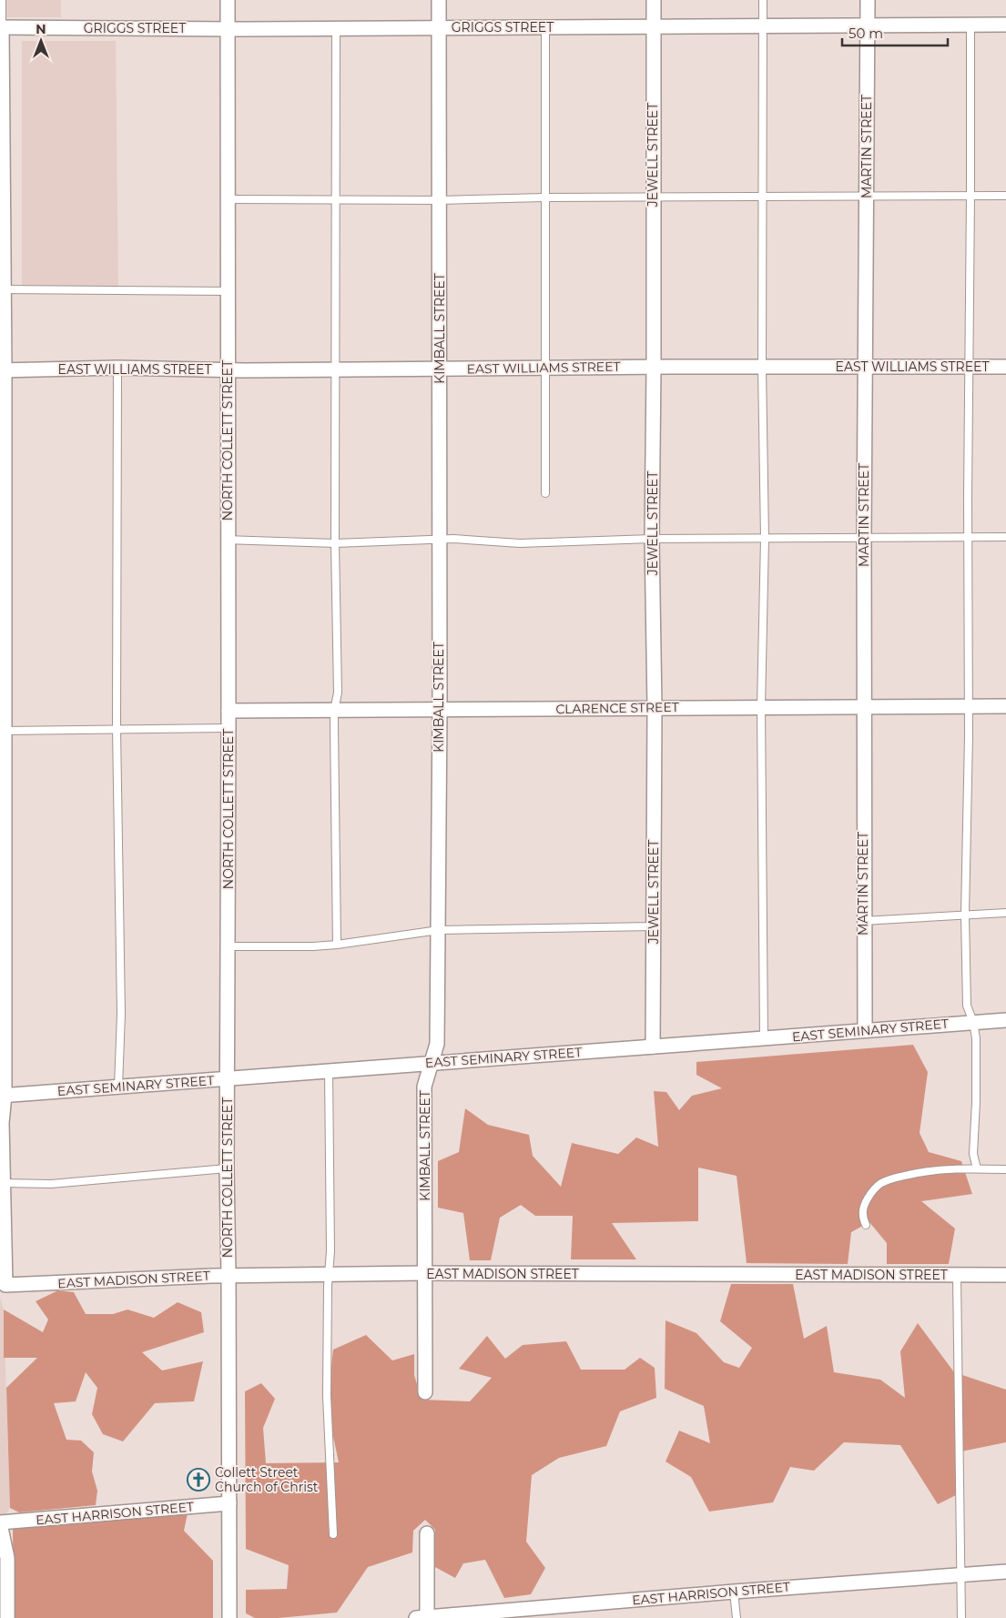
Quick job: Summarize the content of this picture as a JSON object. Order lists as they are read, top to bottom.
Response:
{
  "streets": {
    "street": [
      "GRIGGS STREET",
      "MARTIN STREET",
      "JEWELL STREET",
      "KIMBALL STREET",
      "EAST WILLIAMS STREET",
      "NORTH COLLETT STREET",
      "CLARENCE STREET",
      "EAST SEMINARY STREET",
      "EAST MADISON STREET",
      "EAST HARRISON STREET"
    ]
  },
  "crossings": [
    ["GRIGGS STREET", "MARTIN STREET"],
    ["GRIGGS STREET", "JEWELL STREET"],
    ["GRIGGS STREET", "KIMBALL STREET"],
    ["GRIGGS STREET", "NORTH COLLETT STREET"],
    ["MARTIN STREET", "EAST WILLIAMS STREET"],
    ["MARTIN STREET", "CLARENCE STREET"],
    ["MARTIN STREET", "EAST SEMINARY STREET"],
    ["JEWELL STREET", "EAST WILLIAMS STREET"],
    ["JEWELL STREET", "CLARENCE STREET"],
    ["JEWELL STREET", "EAST SEMINARY STREET"],
    ["KIMBALL STREET", "EAST WILLIAMS STREET"],
    ["KIMBALL STREET", "CLARENCE STREET"],
    ["KIMBALL STREET", "EAST SEMINARY STREET"],
    ["KIMBALL STREET", "EAST MADISON STREET"],
    ["EAST WILLIAMS STREET", "NORTH COLLETT STREET"],
    ["NORTH COLLETT STREET", "CLARENCE STREET"],
    ["NORTH COLLETT STREET", "EAST SEMINARY STREET"],
    ["NORTH COLLETT STREET", "EAST MADISON STREET"],
    ["NORTH COLLETT STREET", "EAST HARRISON STREET"]
  ],
  "places": {
    "church": ["Collett Street Church of Christ"]
  },
  "scale_bar": "50 m",
  "north": "top"
}
